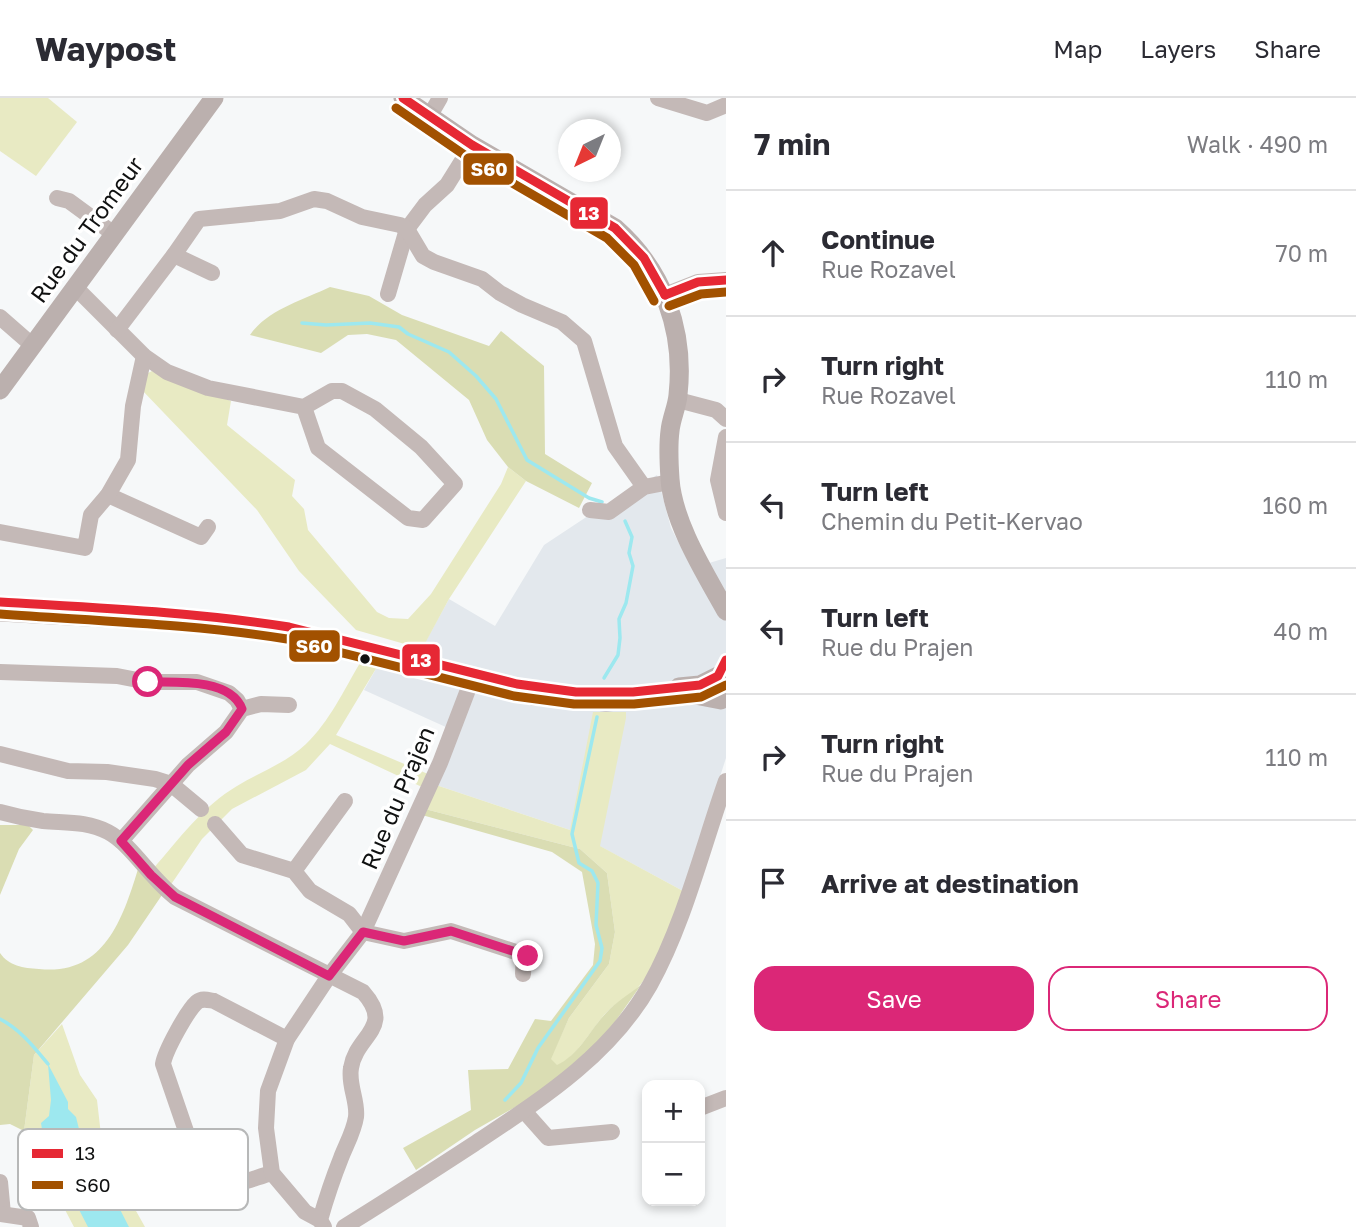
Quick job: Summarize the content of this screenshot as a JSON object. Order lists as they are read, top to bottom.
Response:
{
  "streets": {
    "main road": ["Rue du Tromeur"],
    "street": ["Rue du Prajen"]
  },
  "lines": ["transit line 13", "transit line S60"],
  "legend": ["13", "S60"],
  "north": "bottom left",
  "page": {
    "header": "Waypost",
    "nav": ["Map", "Layers", "Share"],
    "heading": ["7 min", "Walk · 490 m"],
    "list": [
      ["Continue", "Rue Rozavel", "70 m"],
      ["Turn right", "Rue Rozavel", "110 m"],
      ["Turn left", "Chemin du Petit-Kervao", "160 m"],
      ["Turn left", "Rue du Prajen", "40 m"],
      ["Turn right", "Rue du Prajen", "110 m"],
      "Arrive at destination"
    ],
    "buttons": ["Save", "Share"],
    "map_buttons": ["+", "−"]
  }
}
